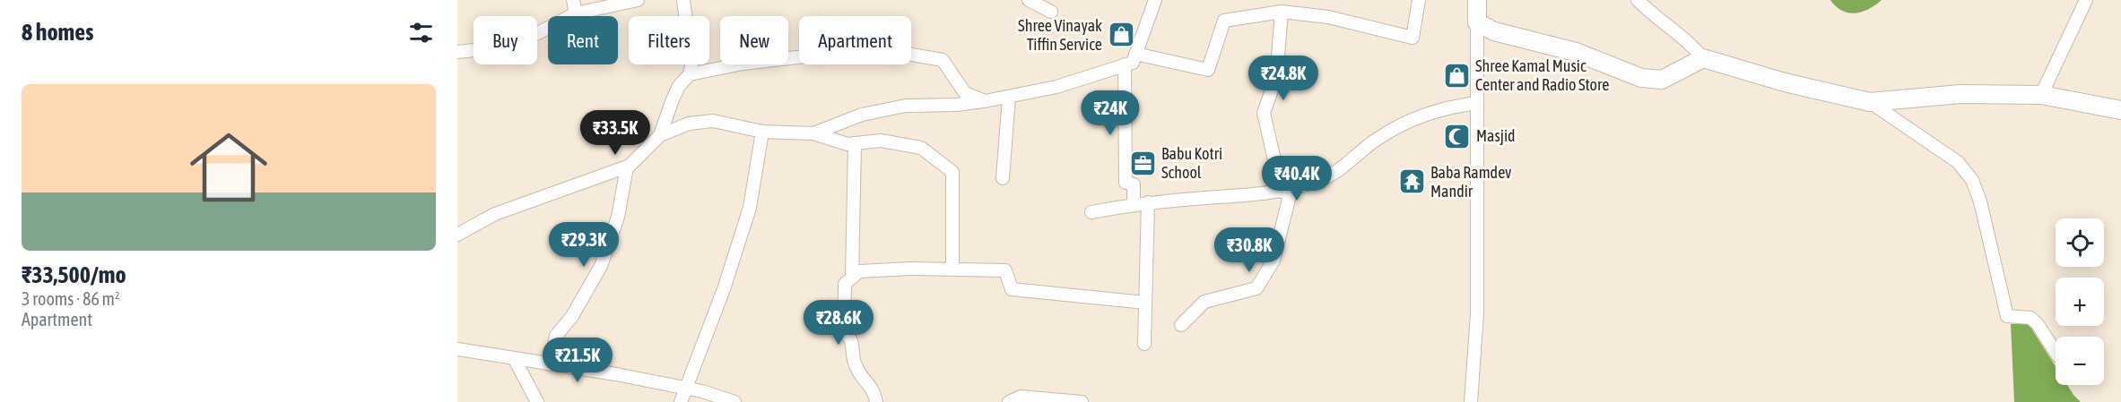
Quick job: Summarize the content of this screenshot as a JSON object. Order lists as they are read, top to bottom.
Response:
{
  "places": {
    "shop": ["Shree Vinayak Tiffin Service", "Shree Kamal Music Center and Radio Store"],
    "mosque": ["Masjid"],
    "office": ["Babu Kotri School"],
    "temple": ["Baba Ramdev Mandir"]
  },
  "page": {
    "heading": "8 homes",
    "chip": [
      "Buy",
      "Rent",
      "Filters",
      "New",
      "Apartment"
    ],
    "price": [
      "₹24.8K",
      "₹24K",
      "₹33.5K",
      "₹40.4K",
      "₹29.3K",
      "₹30.8K",
      "₹28.6K",
      "₹21.5K"
    ],
    "list": [
      {
        "name": "₹33,500/mo",
        "note": "3 rooms · 86 m² · Apartment"
      }
    ],
    "map_buttons": ["+", "−"]
  }
}
